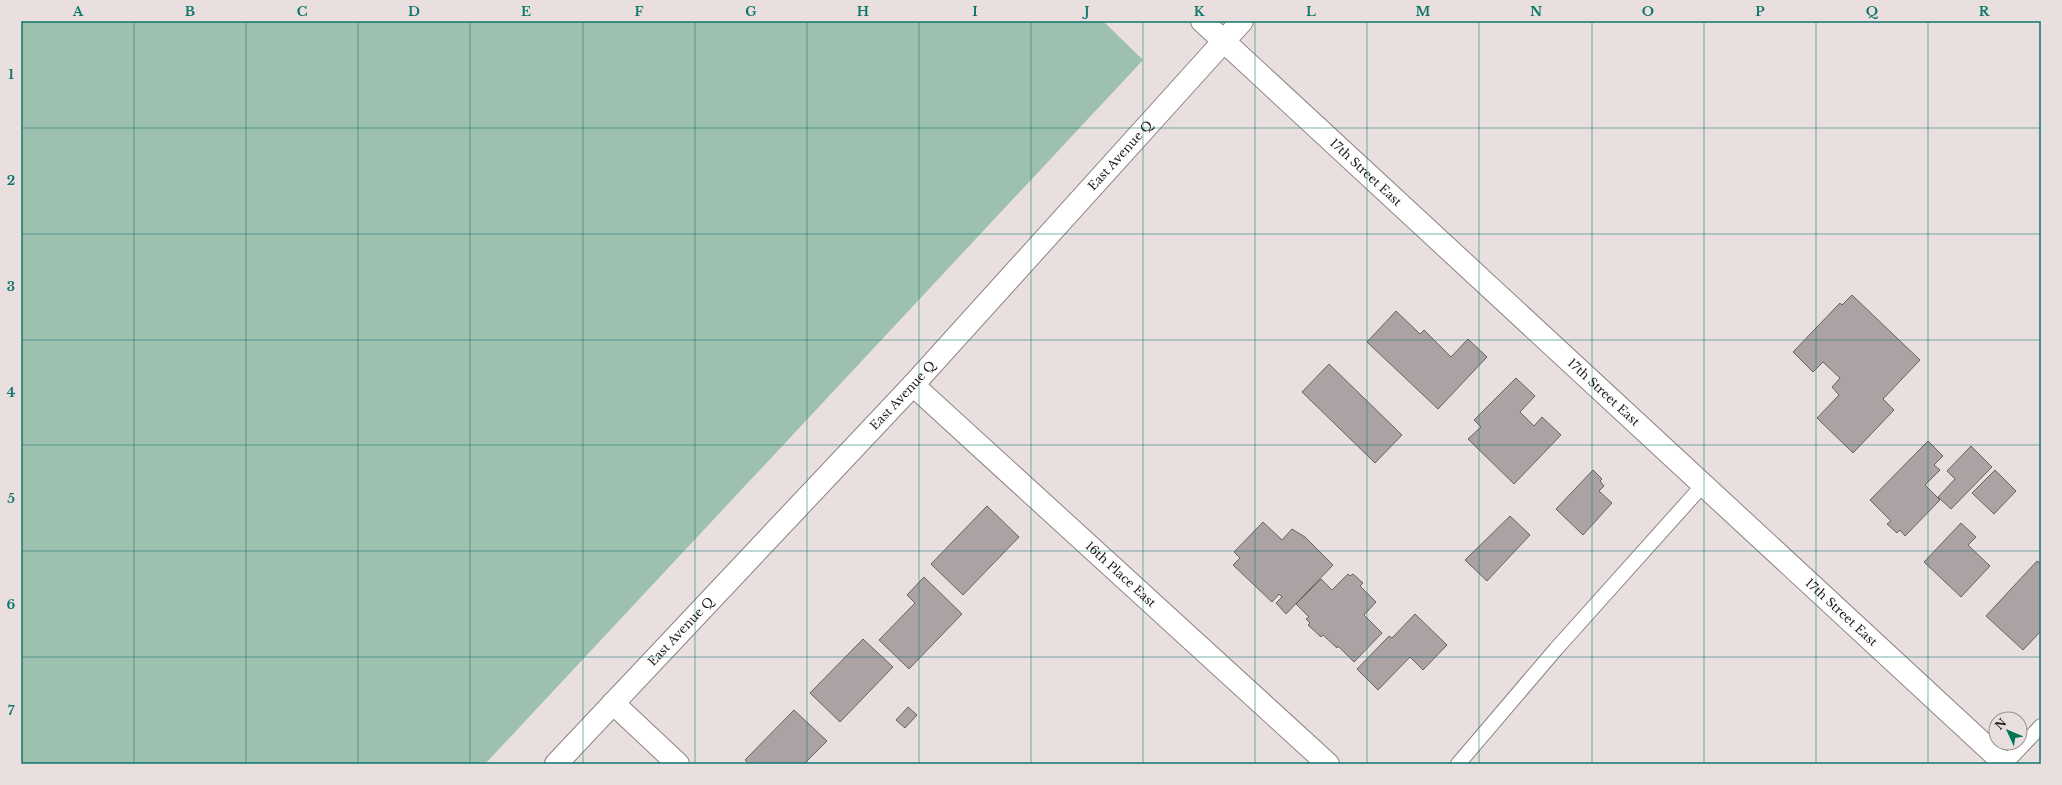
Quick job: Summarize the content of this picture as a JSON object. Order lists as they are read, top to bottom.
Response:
{
  "streets": {
    "street": ["East Avenue Q", "17th Street East", "16th Place East"]
  },
  "crossings": [
    ["East Avenue Q", "17th Street East"],
    ["East Avenue Q", "16th Place East"]
  ],
  "north": "top left",
  "grid": {
    "columns": [
      "A",
      "B",
      "C",
      "D",
      "E",
      "F",
      "G",
      "H",
      "I",
      "J",
      "K",
      "L",
      "M",
      "N",
      "O",
      "P",
      "Q",
      "R"
    ],
    "rows": [
      "1",
      "2",
      "3",
      "4",
      "5",
      "6",
      "7"
    ]
  }
}
